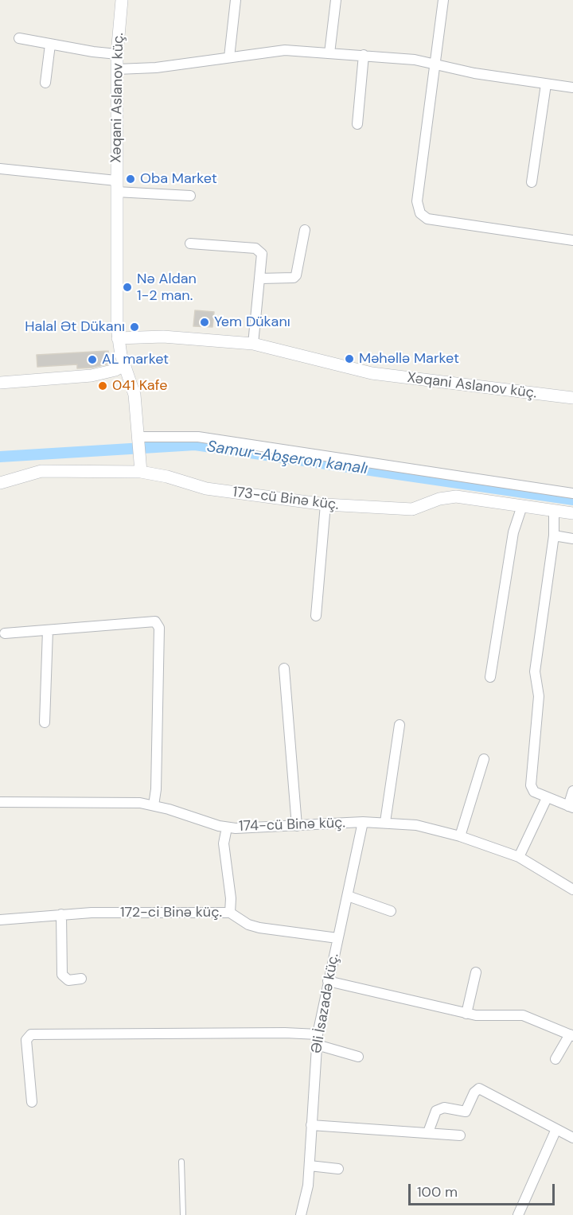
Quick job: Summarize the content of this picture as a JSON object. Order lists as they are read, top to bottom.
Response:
{
  "streets": {
    "street": [
      "Xəqani Aslanov küç.",
      "173-cü Binə küç.",
      "174-cü Binə küç.",
      "172-ci Binə küç.",
      "Əli İsazadə küç."
    ]
  },
  "crossings": [
    ["Xəqani Aslanov küç.", "173-cü Binə küç."],
    ["174-cü Binə küç.", "Əli İsazadə küç."],
    ["172-ci Binə küç.", "Əli İsazadə küç."]
  ],
  "water": ["Samur-Abşeron kanalı"],
  "places": [
    "Oba Market",
    "Nə Aldan 1-2 man.",
    "Yem Dükanı",
    "Halal Ət Dükanı",
    "Məhəllə Market",
    "AL market",
    "041 Kafe"
  ],
  "scale_bar": "100 m"
}
